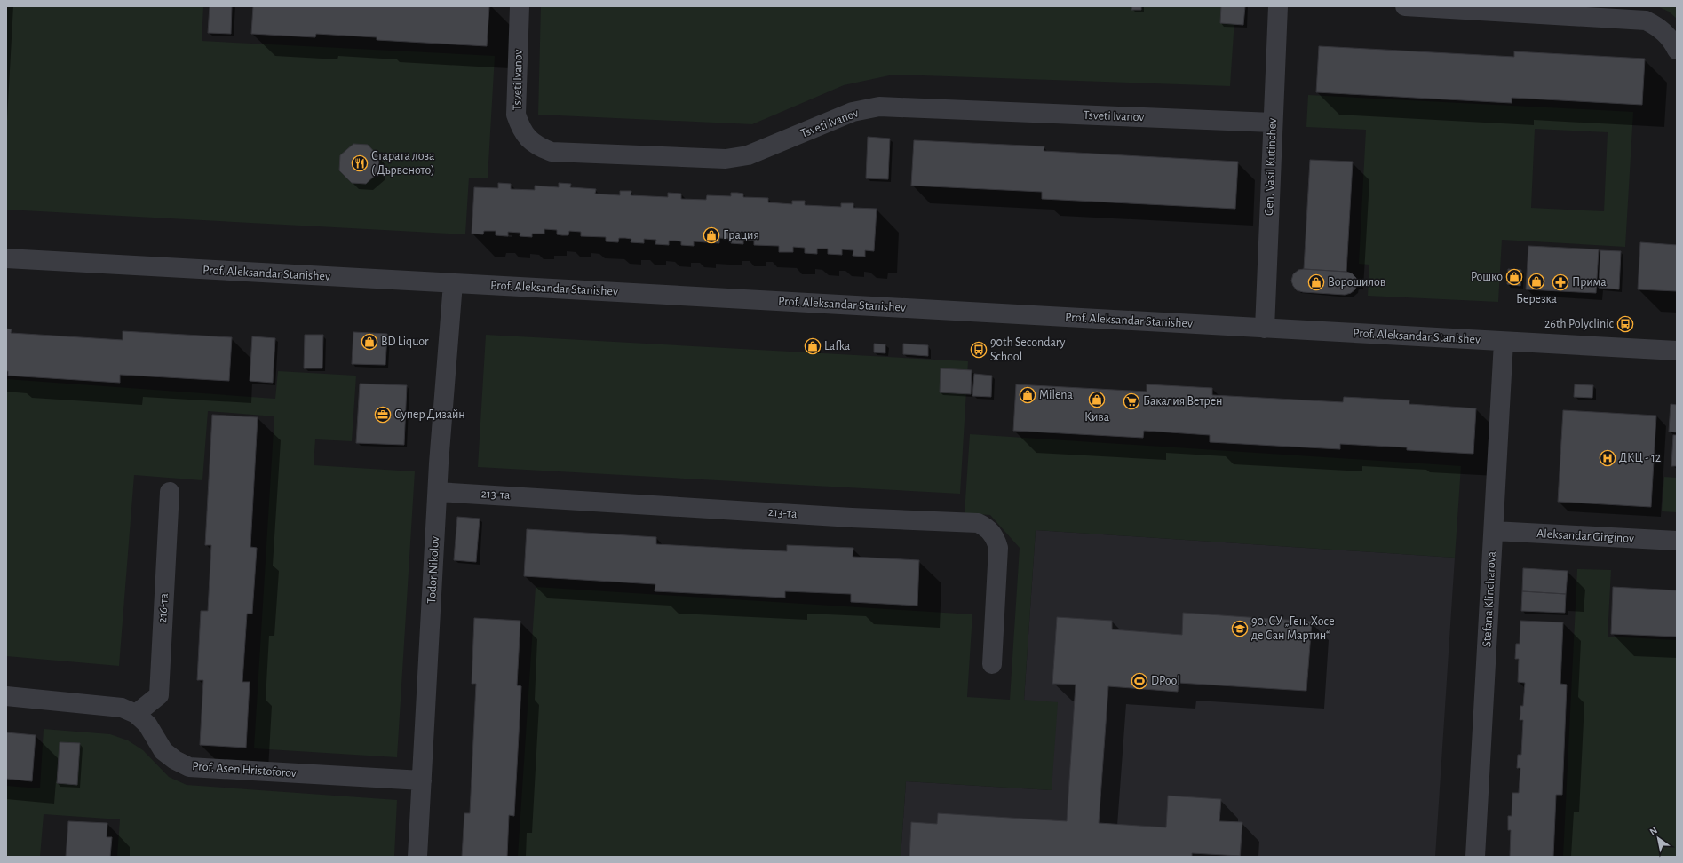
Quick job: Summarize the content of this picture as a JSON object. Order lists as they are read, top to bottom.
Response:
{
  "streets": {
    "street": [
      "Tsveti Ivanov",
      "Gen. Vasil Kutinchev",
      "Prof. Aleksandar Stanishev",
      "213-та",
      "Aleksandar Girginov",
      "Todor Nikolov",
      "Stefana Klincharova",
      "216-та",
      "Prof. Asen Hristoforov"
    ]
  },
  "crossings": [
    ["Tsveti Ivanov", "Gen. Vasil Kutinchev"],
    ["Gen. Vasil Kutinchev", "Prof. Aleksandar Stanishev"],
    ["Prof. Aleksandar Stanishev", "Todor Nikolov"],
    ["Prof. Aleksandar Stanishev", "Stefana Klincharova"],
    ["213-та", "Todor Nikolov"],
    ["Aleksandar Girginov", "Stefana Klincharova"],
    ["Todor Nikolov", "Prof. Asen Hristoforov"],
    ["216-та", "Prof. Asen Hristoforov"]
  ],
  "places": {
    "restaurant": ["Старата лоза ( Дървеното)"],
    "shop": [
      "Грация",
      "Рошко",
      "Березка",
      "Ворошилов",
      "BD Liquor",
      "Lafka",
      "Milena",
      "Кива"
    ],
    "pharmacy": ["Прима"],
    "bus stop": ["26th Polyclinic", "90th Secondary School"],
    "supermarket": ["Бакалия Ветрен"],
    "office": ["Супер Дизайн"],
    "hospital": ["ДКЦ - 12"],
    "school or university": ["90. СУ „Ген. Хосе де Сан Мартин“"],
    "sports": ["DPool"]
  },
  "north": "top left"
}
